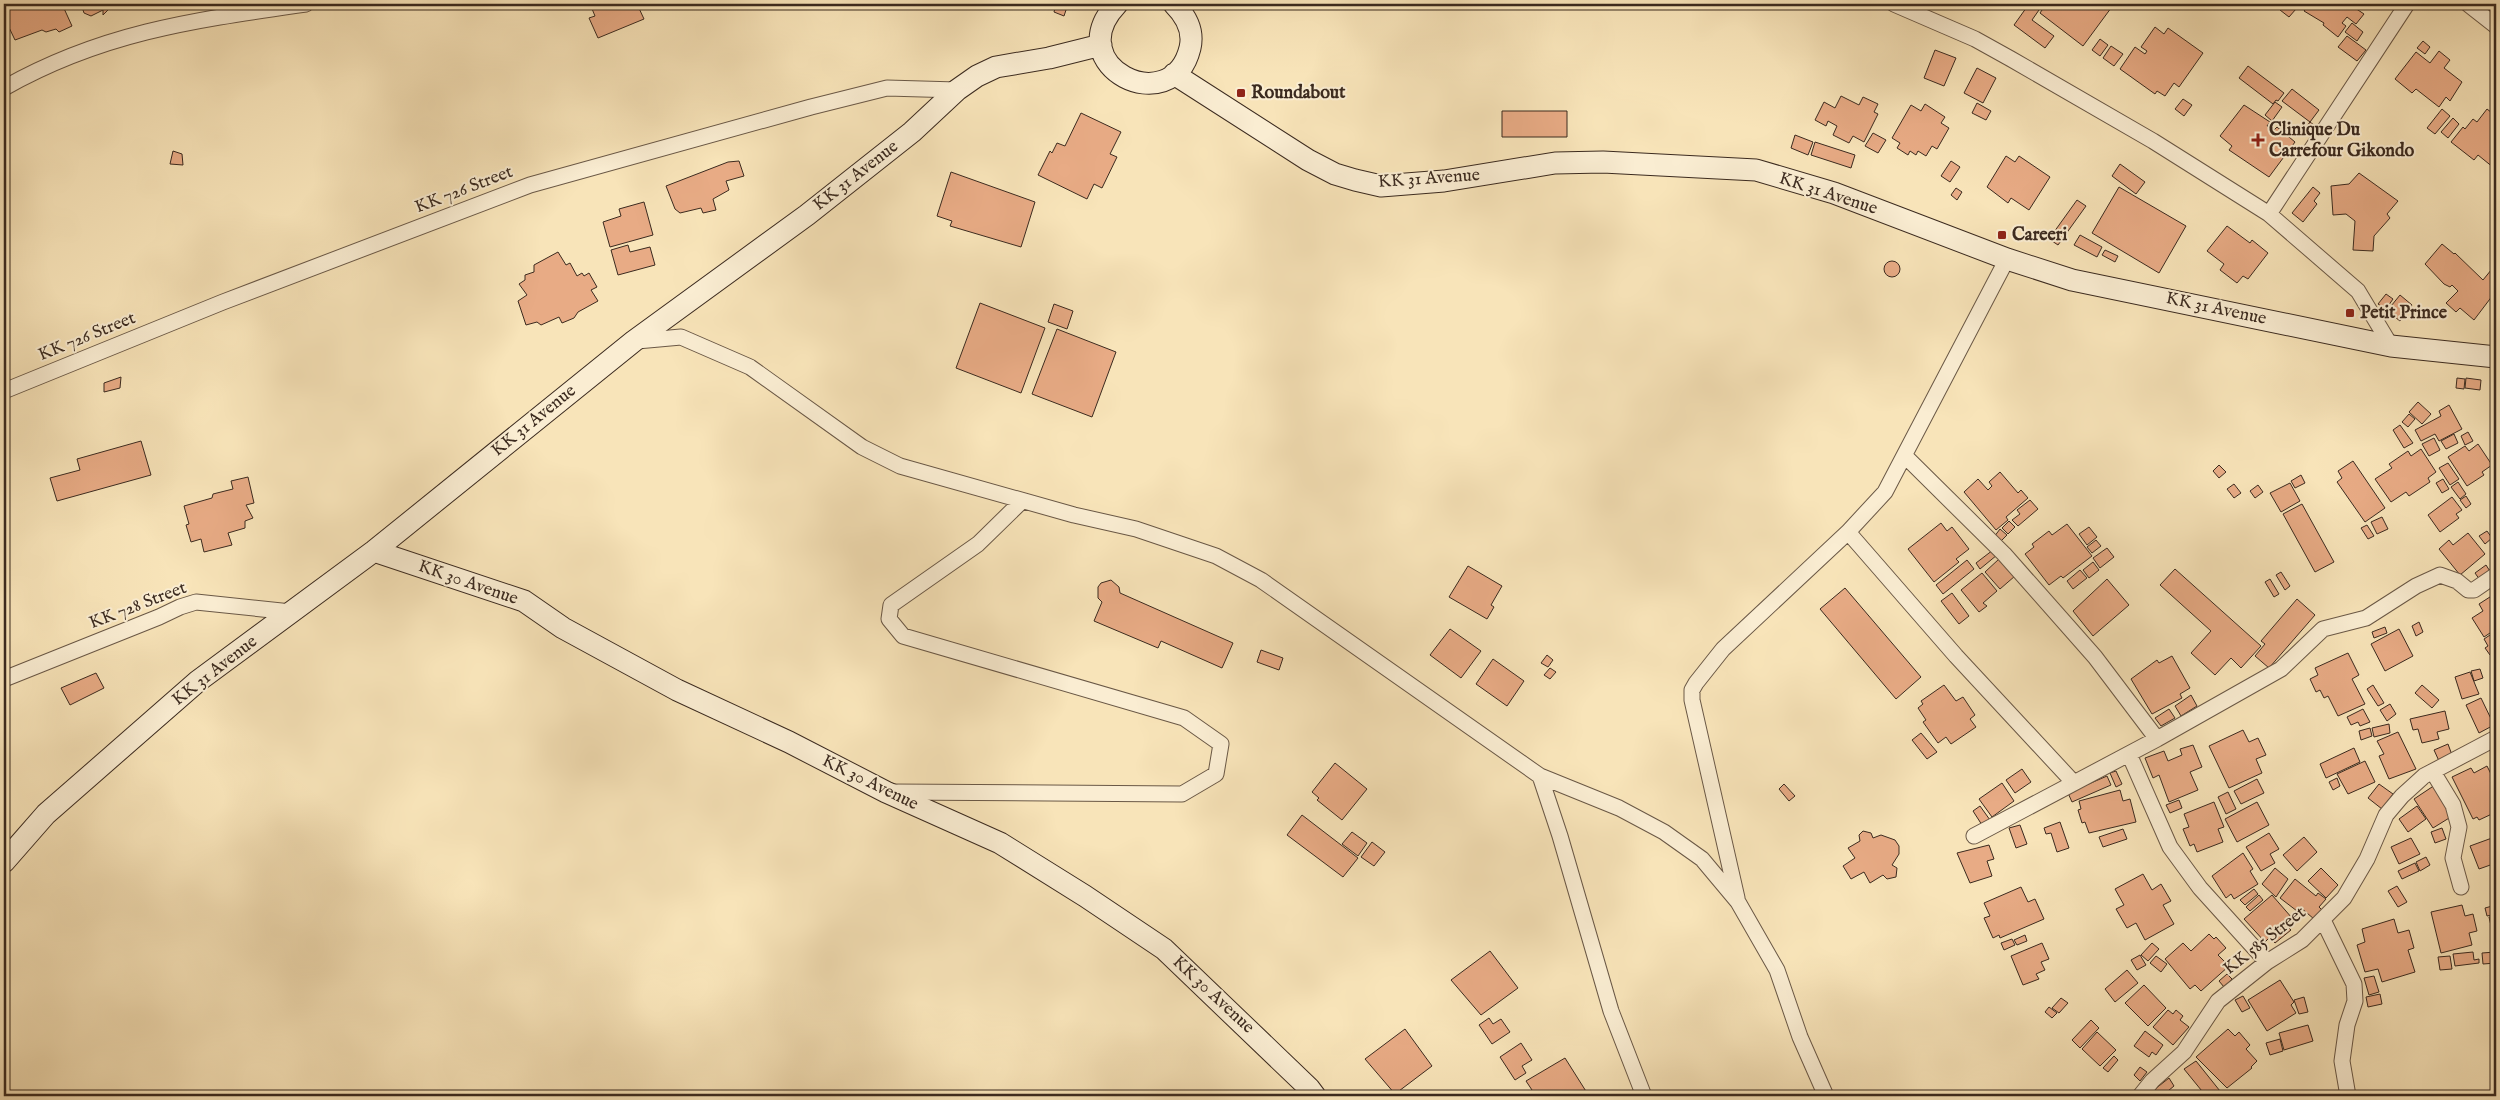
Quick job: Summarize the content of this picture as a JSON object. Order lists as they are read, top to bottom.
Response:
{
  "streets": {
    "main road": ["KK 31 Avenue", "KK 30 Avenue"],
    "street": ["KK 726 Street", "KK 728 Street", "KK 585 Street"]
  },
  "crossings": [
    ["KK 31 Avenue", "KK 726 Street"],
    ["KK 31 Avenue", "KK 30 Avenue"],
    ["KK 31 Avenue", "KK 728 Street"]
  ],
  "places": {
    "transit": ["Roundabout", "Careeri", "Petit Prince"],
    "health": ["Clinique Du Carrefour Gikondo"]
  }
}
